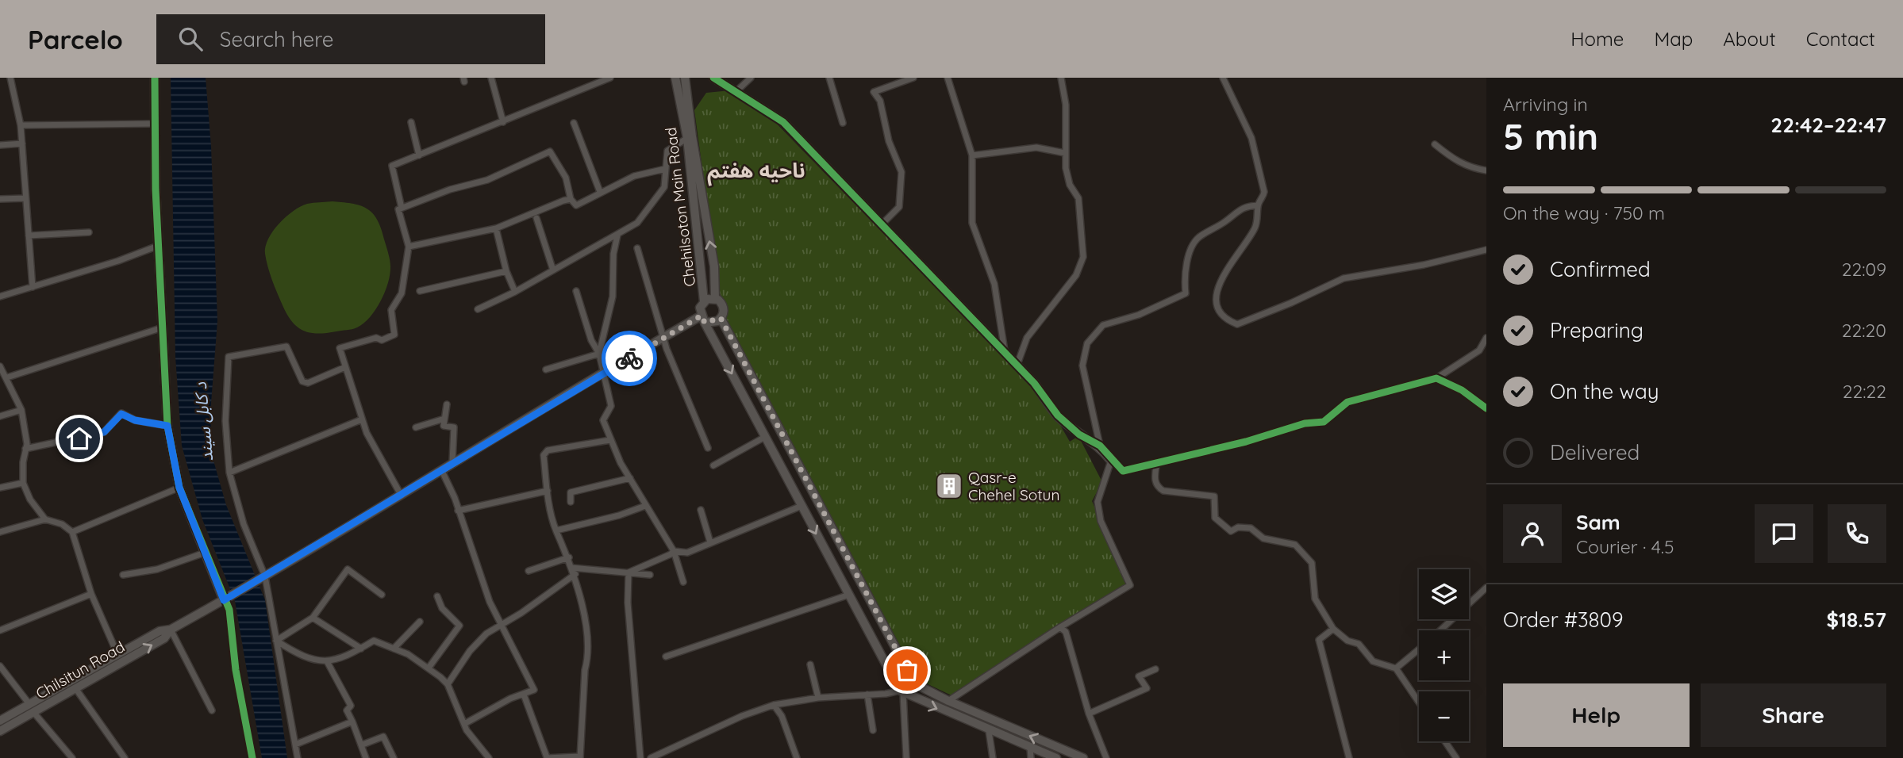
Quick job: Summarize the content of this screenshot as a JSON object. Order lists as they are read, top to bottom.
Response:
{
  "streets": {
    "main road": ["Chehilsoton Main Road", "Chilsitun Road"]
  },
  "crossings": [
    ["Chehilsoton Main Road", "Chilsitun Road"]
  ],
  "districts": ["ناحیه هفتم"],
  "water": ["د کابل سيند"],
  "places": {
    "building": ["Qasr-e Chehel Sotun"]
  },
  "page": {
    "header": "Parcelo",
    "search": "Search here",
    "nav": [
      "Home",
      "Map",
      "About",
      "Contact"
    ],
    "heading": ["5 min", "Arriving in", "22:42–22:47"],
    "panel": [
      "Sam",
      "Courier · 4.5",
      "Order #3809",
      "$18.57"
    ],
    "bar": "On the way · 750 m",
    "list": [
      ["Confirmed", "22:09"],
      ["Preparing", "22:20"],
      ["On the way", "22:22"],
      "Delivered"
    ],
    "map_buttons": ["+", "−"],
    "buttons": ["Help", "Share"]
  }
}
